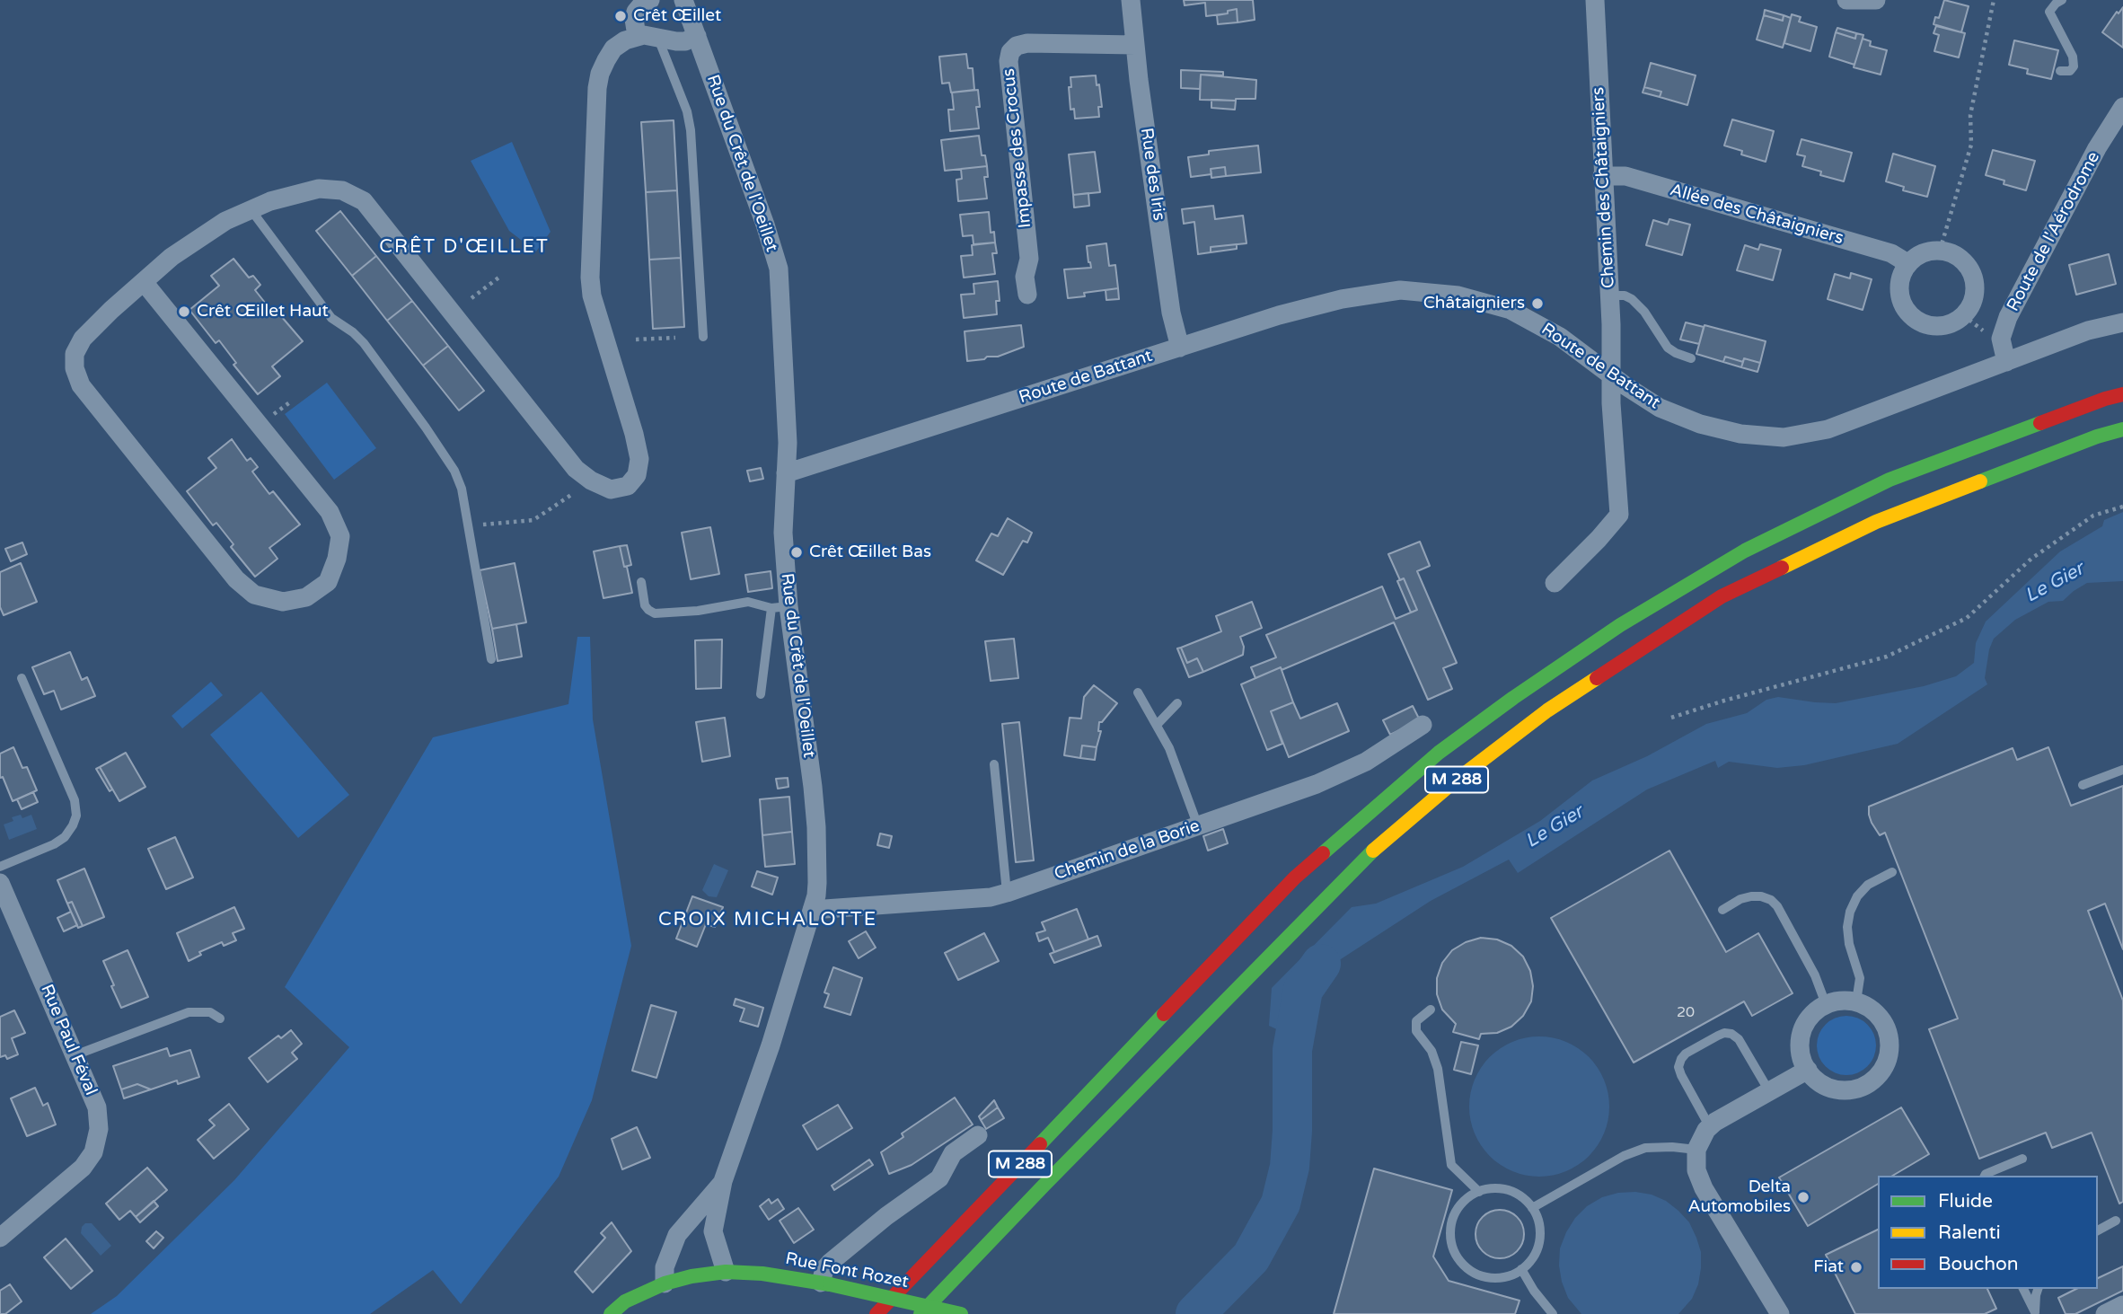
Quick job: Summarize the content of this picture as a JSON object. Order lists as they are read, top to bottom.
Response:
{
  "streets": {
    "main road": ["M 288", "Rue Font Rozet"],
    "street": [
      "Impasse des Crocus",
      "Rue du Crêt de l'Oeillet",
      "Rue des Iris",
      "Chemin des Châtaigniers",
      "Allée des Châtaigniers",
      "Route de l'Aérodrome",
      "Route de Battant",
      "Chemin de la Borie",
      "Rue Paul Féval"
    ]
  },
  "crossings": [
    ["Impasse des Crocus", "Rue des Iris"],
    ["Rue du Crêt de l'Oeillet", "Route de Battant"],
    ["Rue du Crêt de l'Oeillet", "Chemin de la Borie"],
    ["Rue des Iris", "Route de Battant"],
    ["Chemin des Châtaigniers", "Allée des Châtaigniers"],
    ["Chemin des Châtaigniers", "Route de Battant"],
    ["Route de l'Aérodrome", "Route de Battant"]
  ],
  "districts": ["CRÊT D'ŒILLET", "CROIX MICHALOTTE"],
  "water": ["Le Gier"],
  "places": [
    "Crêt Œillet",
    "Châtaigniers",
    "Crêt Œillet Haut",
    "Crêt Œillet Bas",
    "Delta Automobiles",
    "Fiat"
  ],
  "house_numbers": ["20"],
  "legend": ["Fluide", "Ralenti", "Bouchon"]
}
